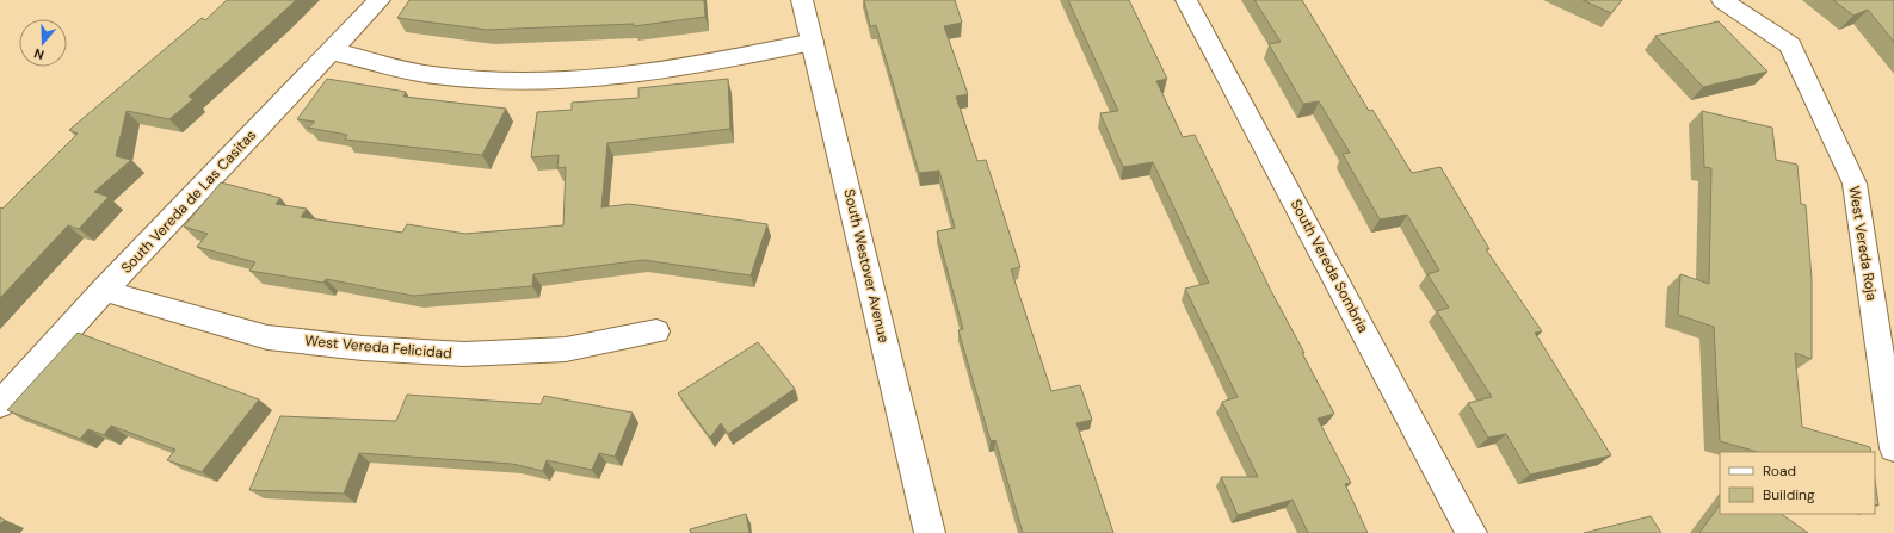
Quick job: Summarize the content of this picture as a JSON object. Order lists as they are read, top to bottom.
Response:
{
  "streets": {
    "street": [
      "South Vereda de Las Casitas",
      "West Vereda Roja",
      "South Westover Avenue",
      "South Vereda Sombria",
      "West Vereda Felicidad"
    ]
  },
  "crossings": [
    ["South Vereda de Las Casitas", "West Vereda Felicidad"]
  ],
  "legend": ["Road", "Building"],
  "north": "bottom"
}
